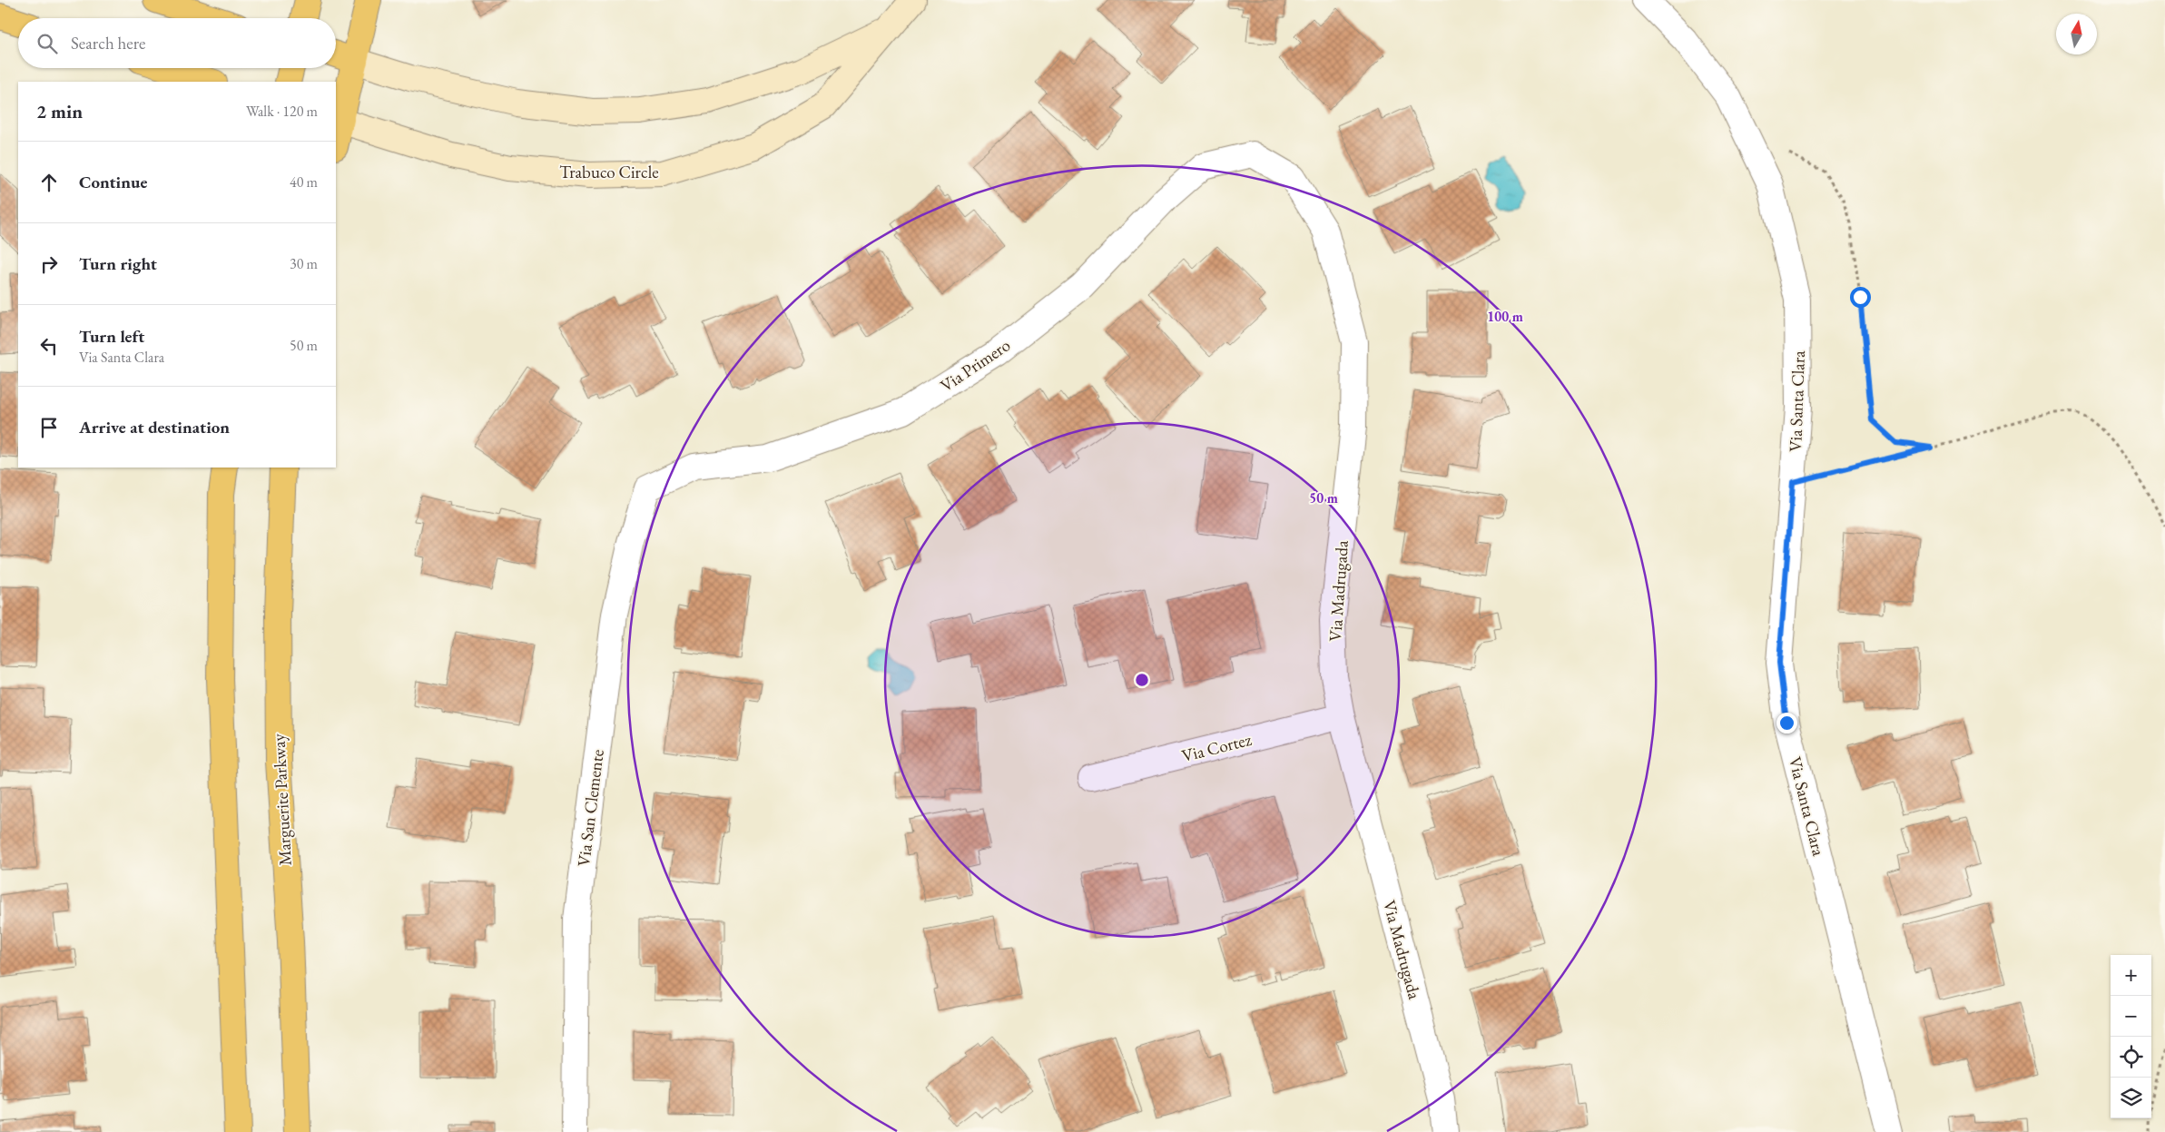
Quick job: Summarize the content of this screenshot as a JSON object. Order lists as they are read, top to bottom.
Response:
{
  "streets": {
    "main road": ["Marguerite Parkway"],
    "street": [
      "Trabuco Circle",
      "Via Primero",
      "Via Santa Clara",
      "Via Madrugada",
      "Via Cortez",
      "Via San Clemente"
    ]
  },
  "crossings": [
    ["Via Primero", "Via Madrugada"],
    ["Via Primero", "Via San Clemente"],
    ["Via Madrugada", "Via Cortez"]
  ],
  "north": "top",
  "page": {
    "search": "Search here",
    "heading": ["2 min", "Walk · 120 m"],
    "list": [
      ["Continue", "40 m"],
      ["Turn right", "30 m"],
      ["Turn left", "Via Santa Clara", "50 m"],
      "Arrive at destination"
    ],
    "map_buttons": ["+", "−"]
  },
  "rings": ["100 m", "50 m"]
}
